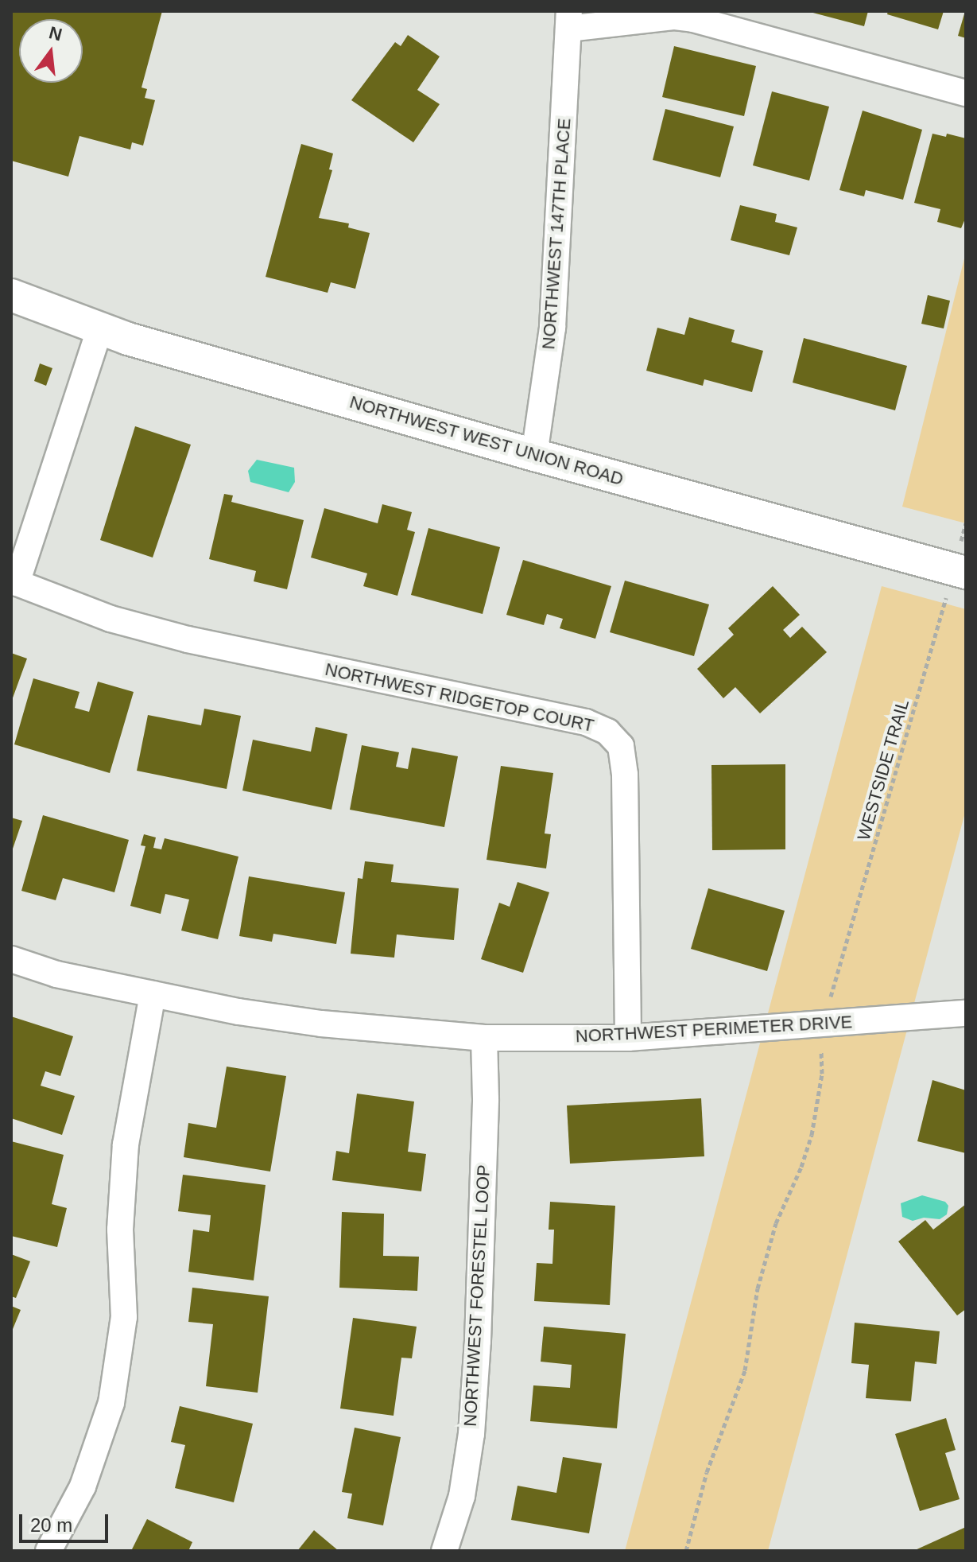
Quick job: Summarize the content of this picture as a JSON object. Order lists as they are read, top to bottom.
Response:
{
  "streets": {
    "street": [
      "NORTHWEST 147TH PLACE",
      "NORTHWEST WEST UNION ROAD",
      "NORTHWEST RIDGETOP COURT",
      "NORTHWEST PERIMETER DRIVE",
      "NORTHWEST FORESTEL LOOP"
    ],
    "path": ["WESTSIDE TRAIL"]
  },
  "crossings": [
    ["NORTHWEST 147TH PLACE", "NORTHWEST WEST UNION ROAD"],
    ["NORTHWEST WEST UNION ROAD", "WESTSIDE TRAIL"],
    ["NORTHWEST RIDGETOP COURT", "NORTHWEST PERIMETER DRIVE"],
    ["WESTSIDE TRAIL", "NORTHWEST PERIMETER DRIVE"],
    ["NORTHWEST PERIMETER DRIVE", "NORTHWEST FORESTEL LOOP"]
  ],
  "scale_bar": "20 m",
  "north": "top"
}
